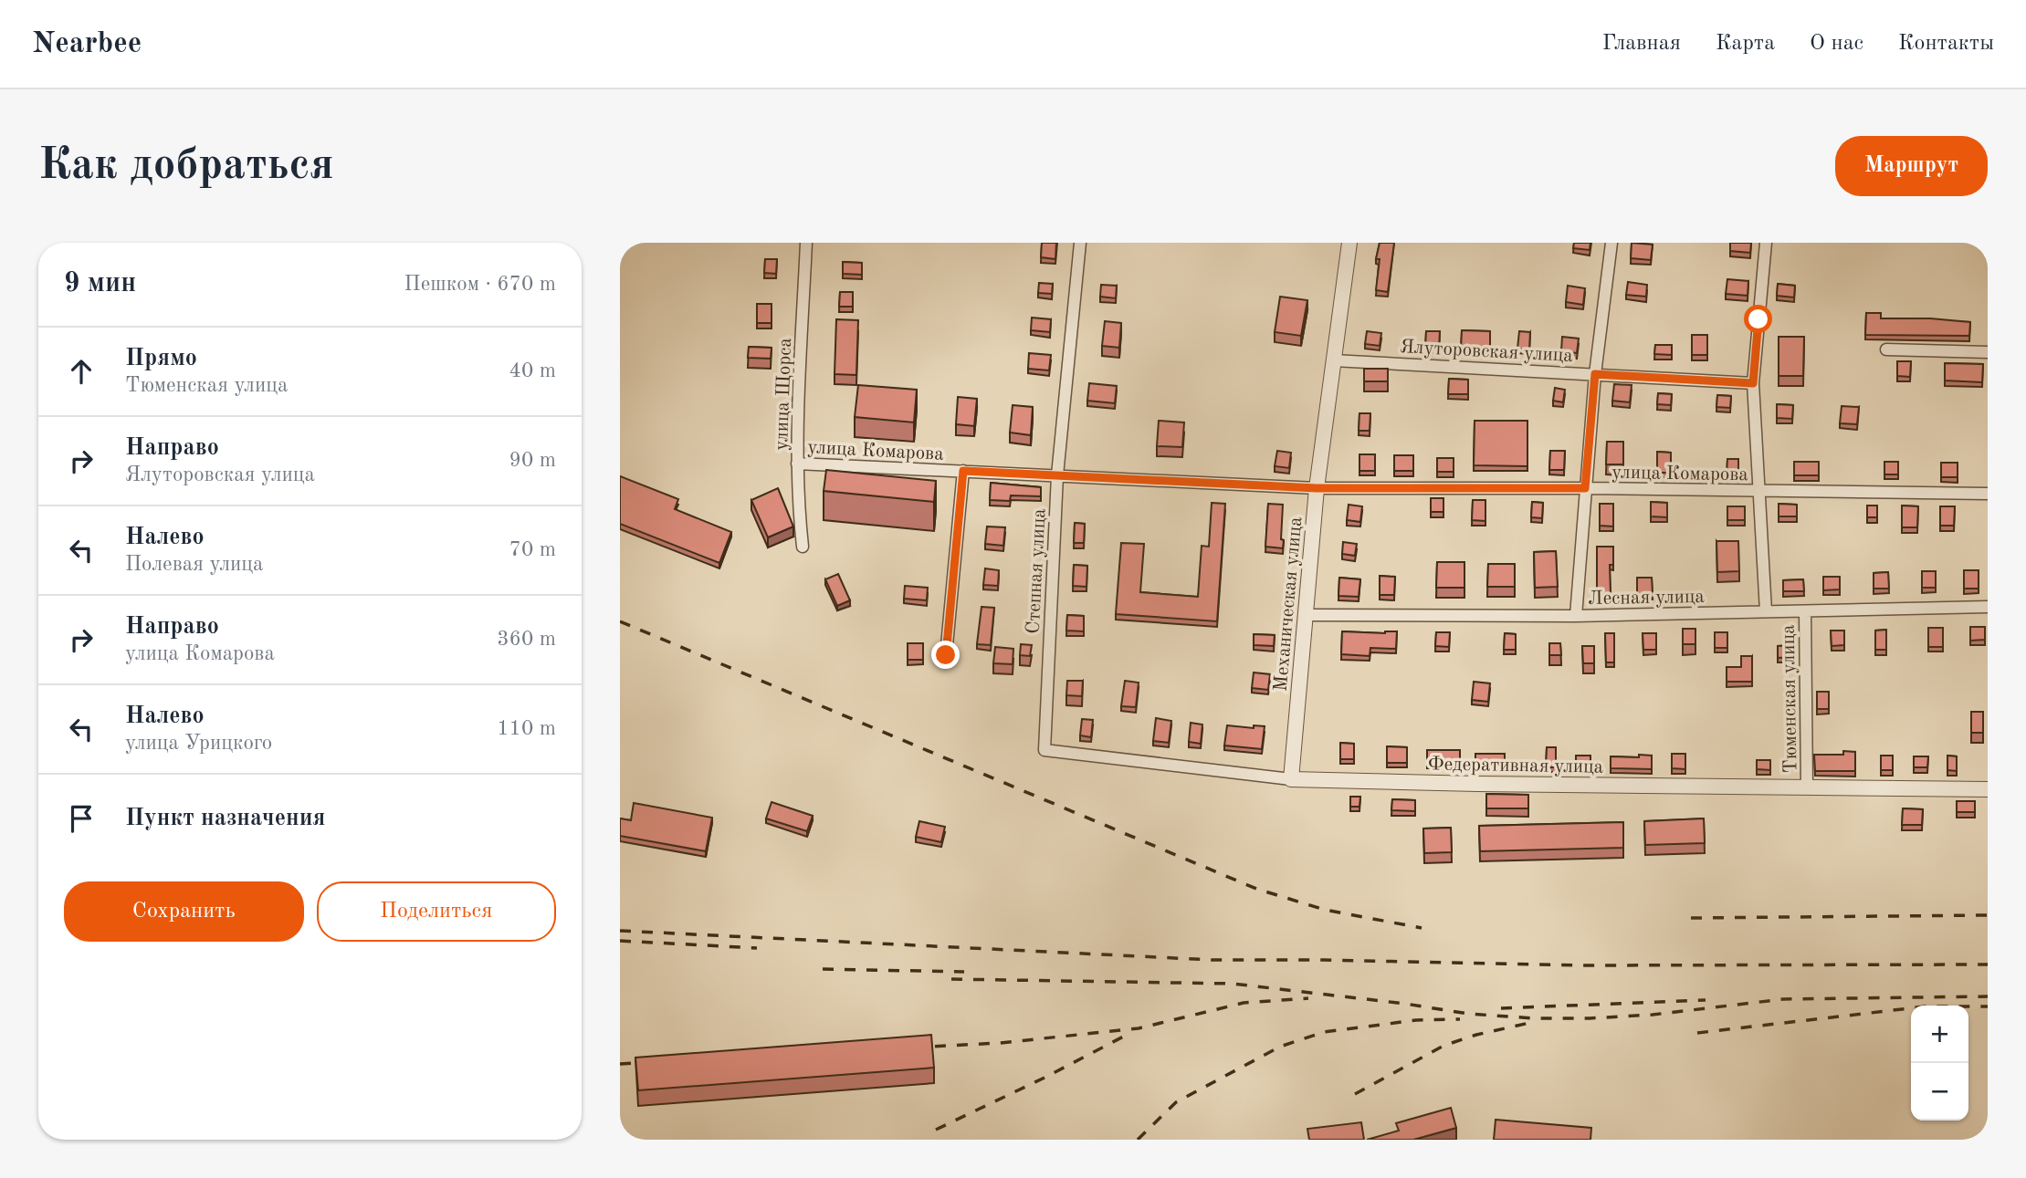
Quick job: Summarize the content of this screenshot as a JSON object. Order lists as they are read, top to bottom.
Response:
{
  "streets": {
    "street": [
      "Ялуторовская улица",
      "улица Щорса",
      "улица Комарова",
      "Степная улица",
      "Лесная улица",
      "Механическая улица",
      "Тюменская улица",
      "Федеративная улица"
    ]
  },
  "crossings": [
    ["Ялуторовская улица", "Механическая улица"],
    ["Ялуторовская улица", "Тюменская улица"],
    ["улица Щорса", "улица Комарова"],
    ["улица Комарова", "Степная улица"],
    ["улица Комарова", "Механическая улица"],
    ["улица Комарова", "Тюменская улица"],
    ["Степная улица", "Федеративная улица"],
    ["Лесная улица", "Механическая улица"],
    ["Лесная улица", "Тюменская улица"],
    ["Механическая улица", "Федеративная улица"],
    ["Тюменская улица", "Федеративная улица"]
  ],
  "page": {
    "header": "Nearbee",
    "nav": [
      "Главная",
      "Карта",
      "О нас",
      "Контакты"
    ],
    "buttons": [
      "Маршрут",
      ["Сохранить", "Поделиться"]
    ],
    "title": "Как добраться",
    "heading": ["9 мин", "Пешком · 670 m"],
    "list": [
      ["Прямо", "Тюменская улица", "40 m"],
      ["Направо", "Ялуторовская улица", "90 m"],
      ["Налево", "Полевая улица", "70 m"],
      ["Направо", "улица Комарова", "360 m"],
      ["Налево", "улица Урицкого", "110 m"],
      "Пункт назначения"
    ],
    "map_buttons": ["+", "−"]
  }
}
